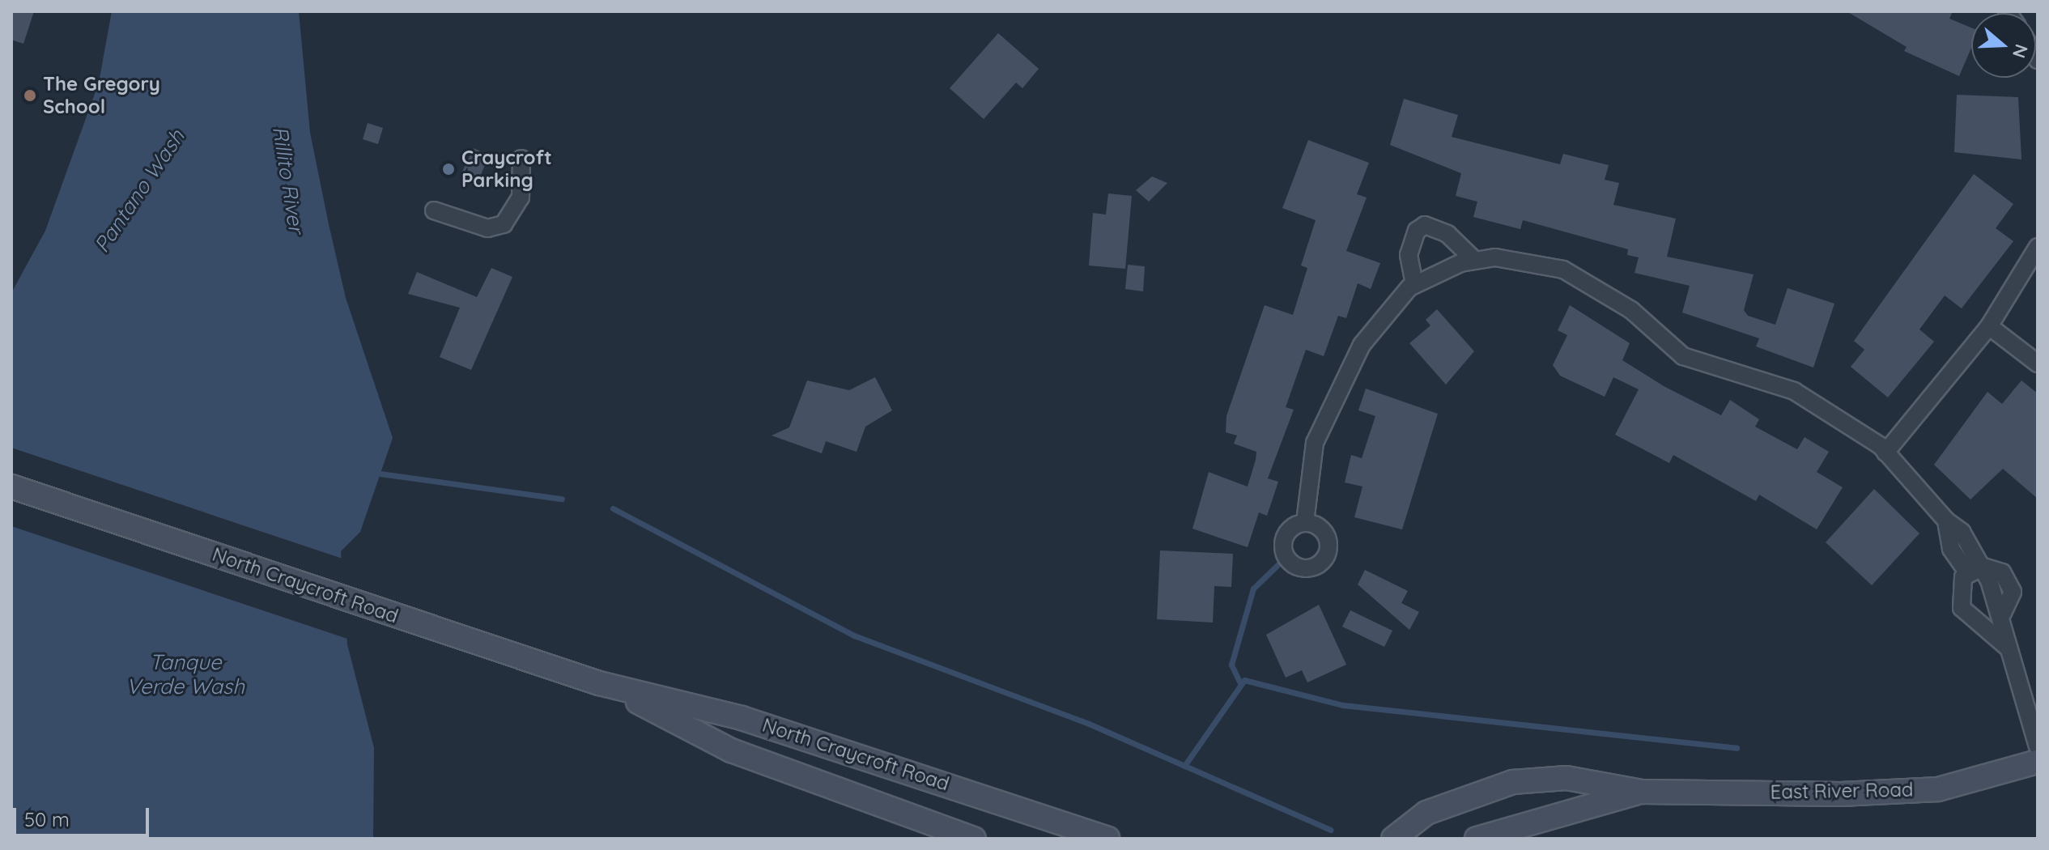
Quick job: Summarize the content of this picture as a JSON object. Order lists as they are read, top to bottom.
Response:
{
  "streets": {
    "main road": ["North Craycroft Road", "East River Road"]
  },
  "water": ["Rillito River", "Pantano Wash", "Tanque Verde Wash"],
  "places": ["The Gregory School", "Craycroft Parking"],
  "scale_bar": "50 m",
  "north": "right"
}
